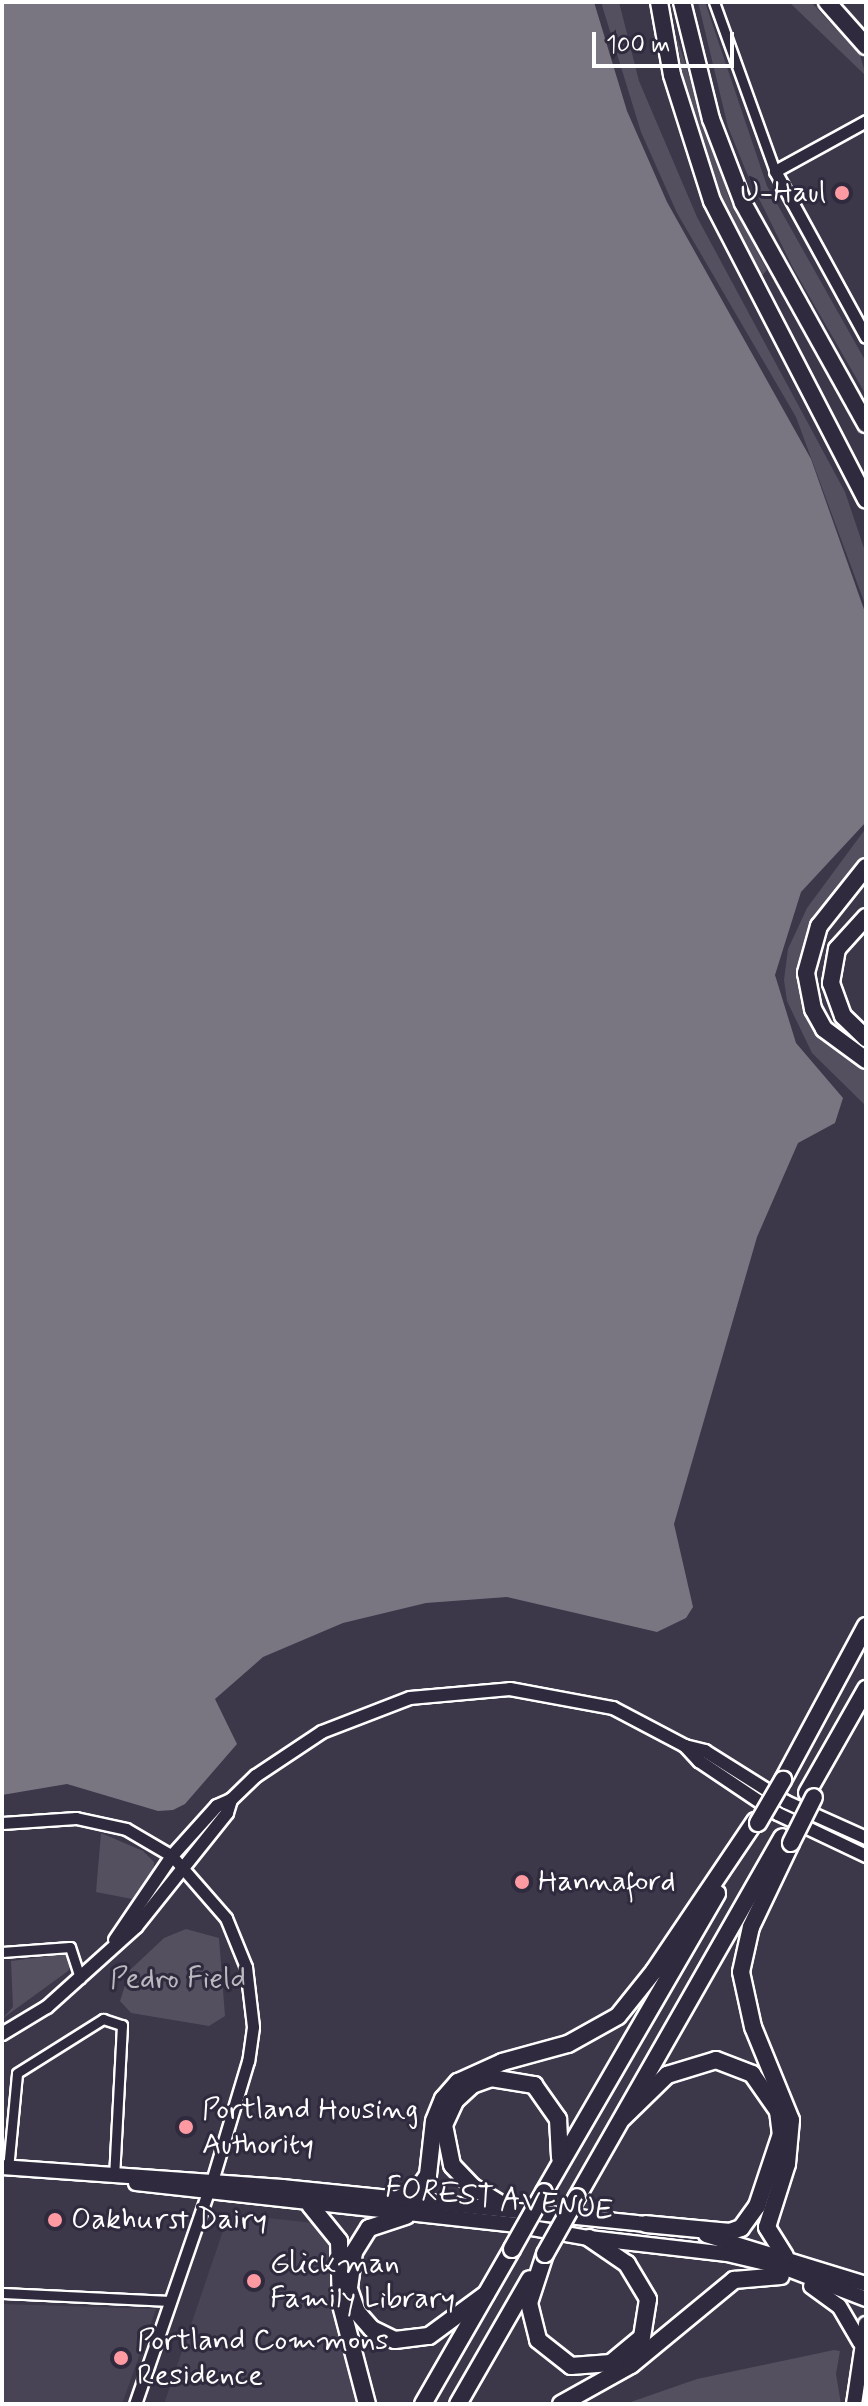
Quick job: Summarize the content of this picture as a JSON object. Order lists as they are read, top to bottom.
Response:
{
  "streets": {
    "main road": ["FOREST AVENUE"]
  },
  "parks": ["Pedro Field"],
  "places": [
    "U-Haul",
    "Hannaford",
    "Portland Housing Authority",
    "Oakhurst Dairy",
    "Glickman Family Library",
    "Portland Commons Residence"
  ],
  "scale_bar": "100 m"
}
